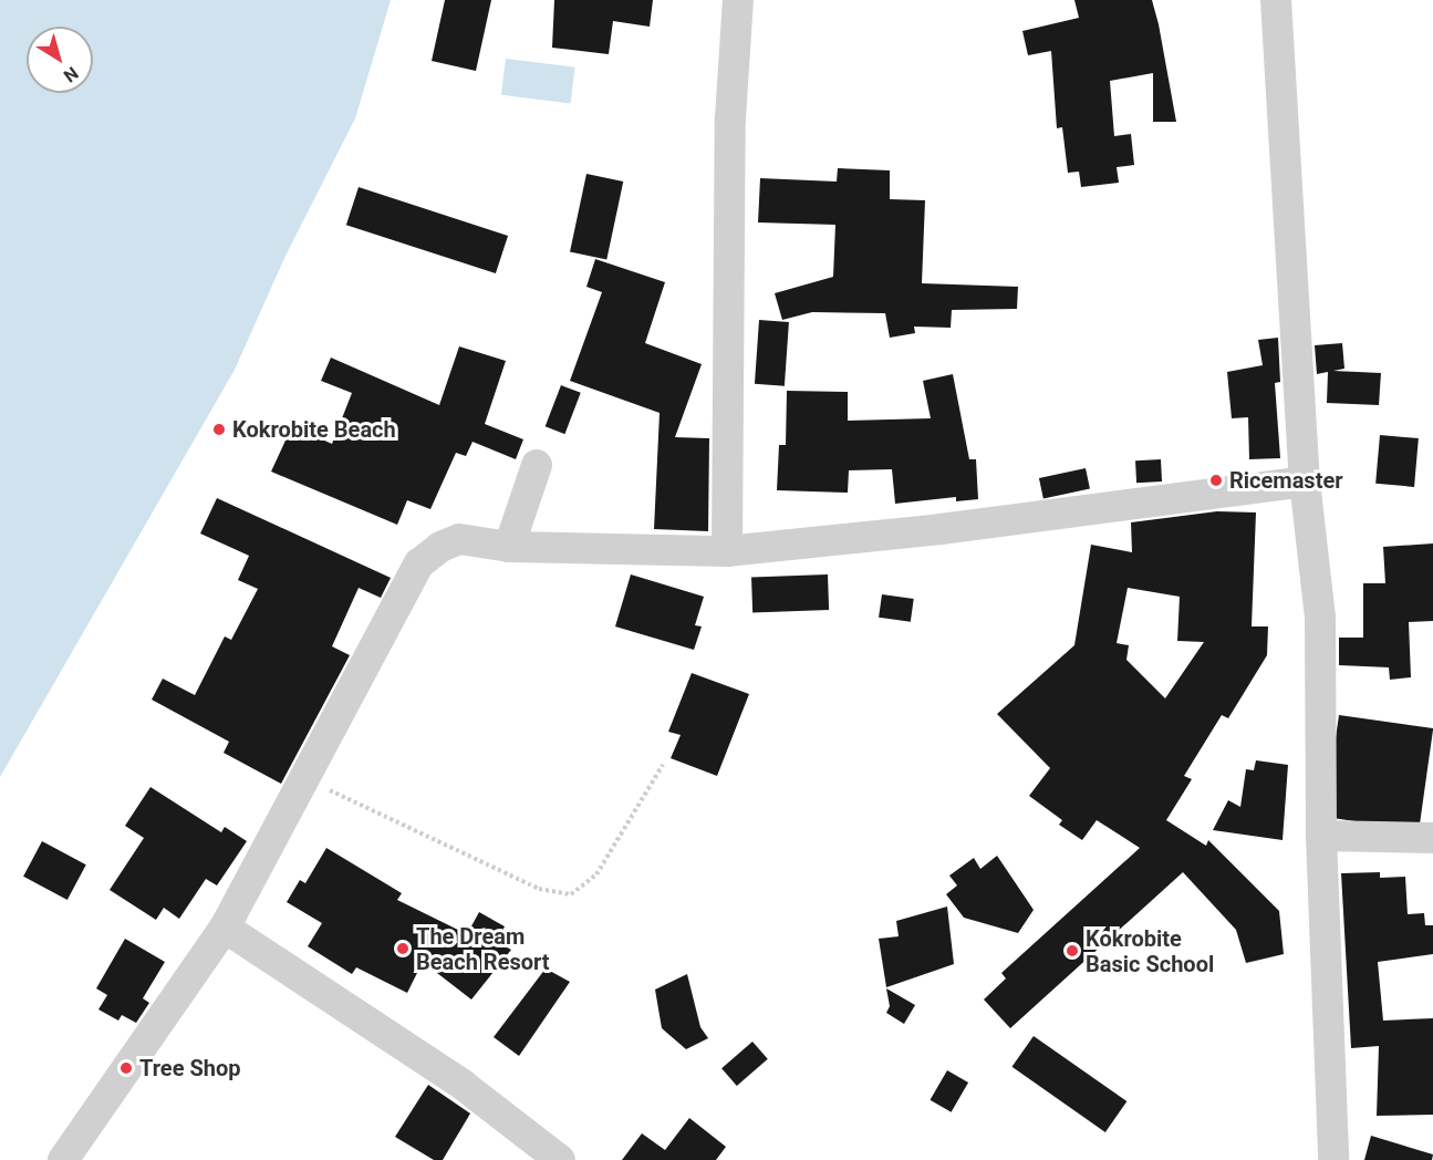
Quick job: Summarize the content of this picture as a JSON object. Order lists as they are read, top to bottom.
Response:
{
  "places": [
    "Kokrobite Beach",
    "Ricemaster",
    "The Dream Beach Resort",
    "Kokrobite Basic School",
    "Tree Shop"
  ],
  "north": "bottom right"
}
